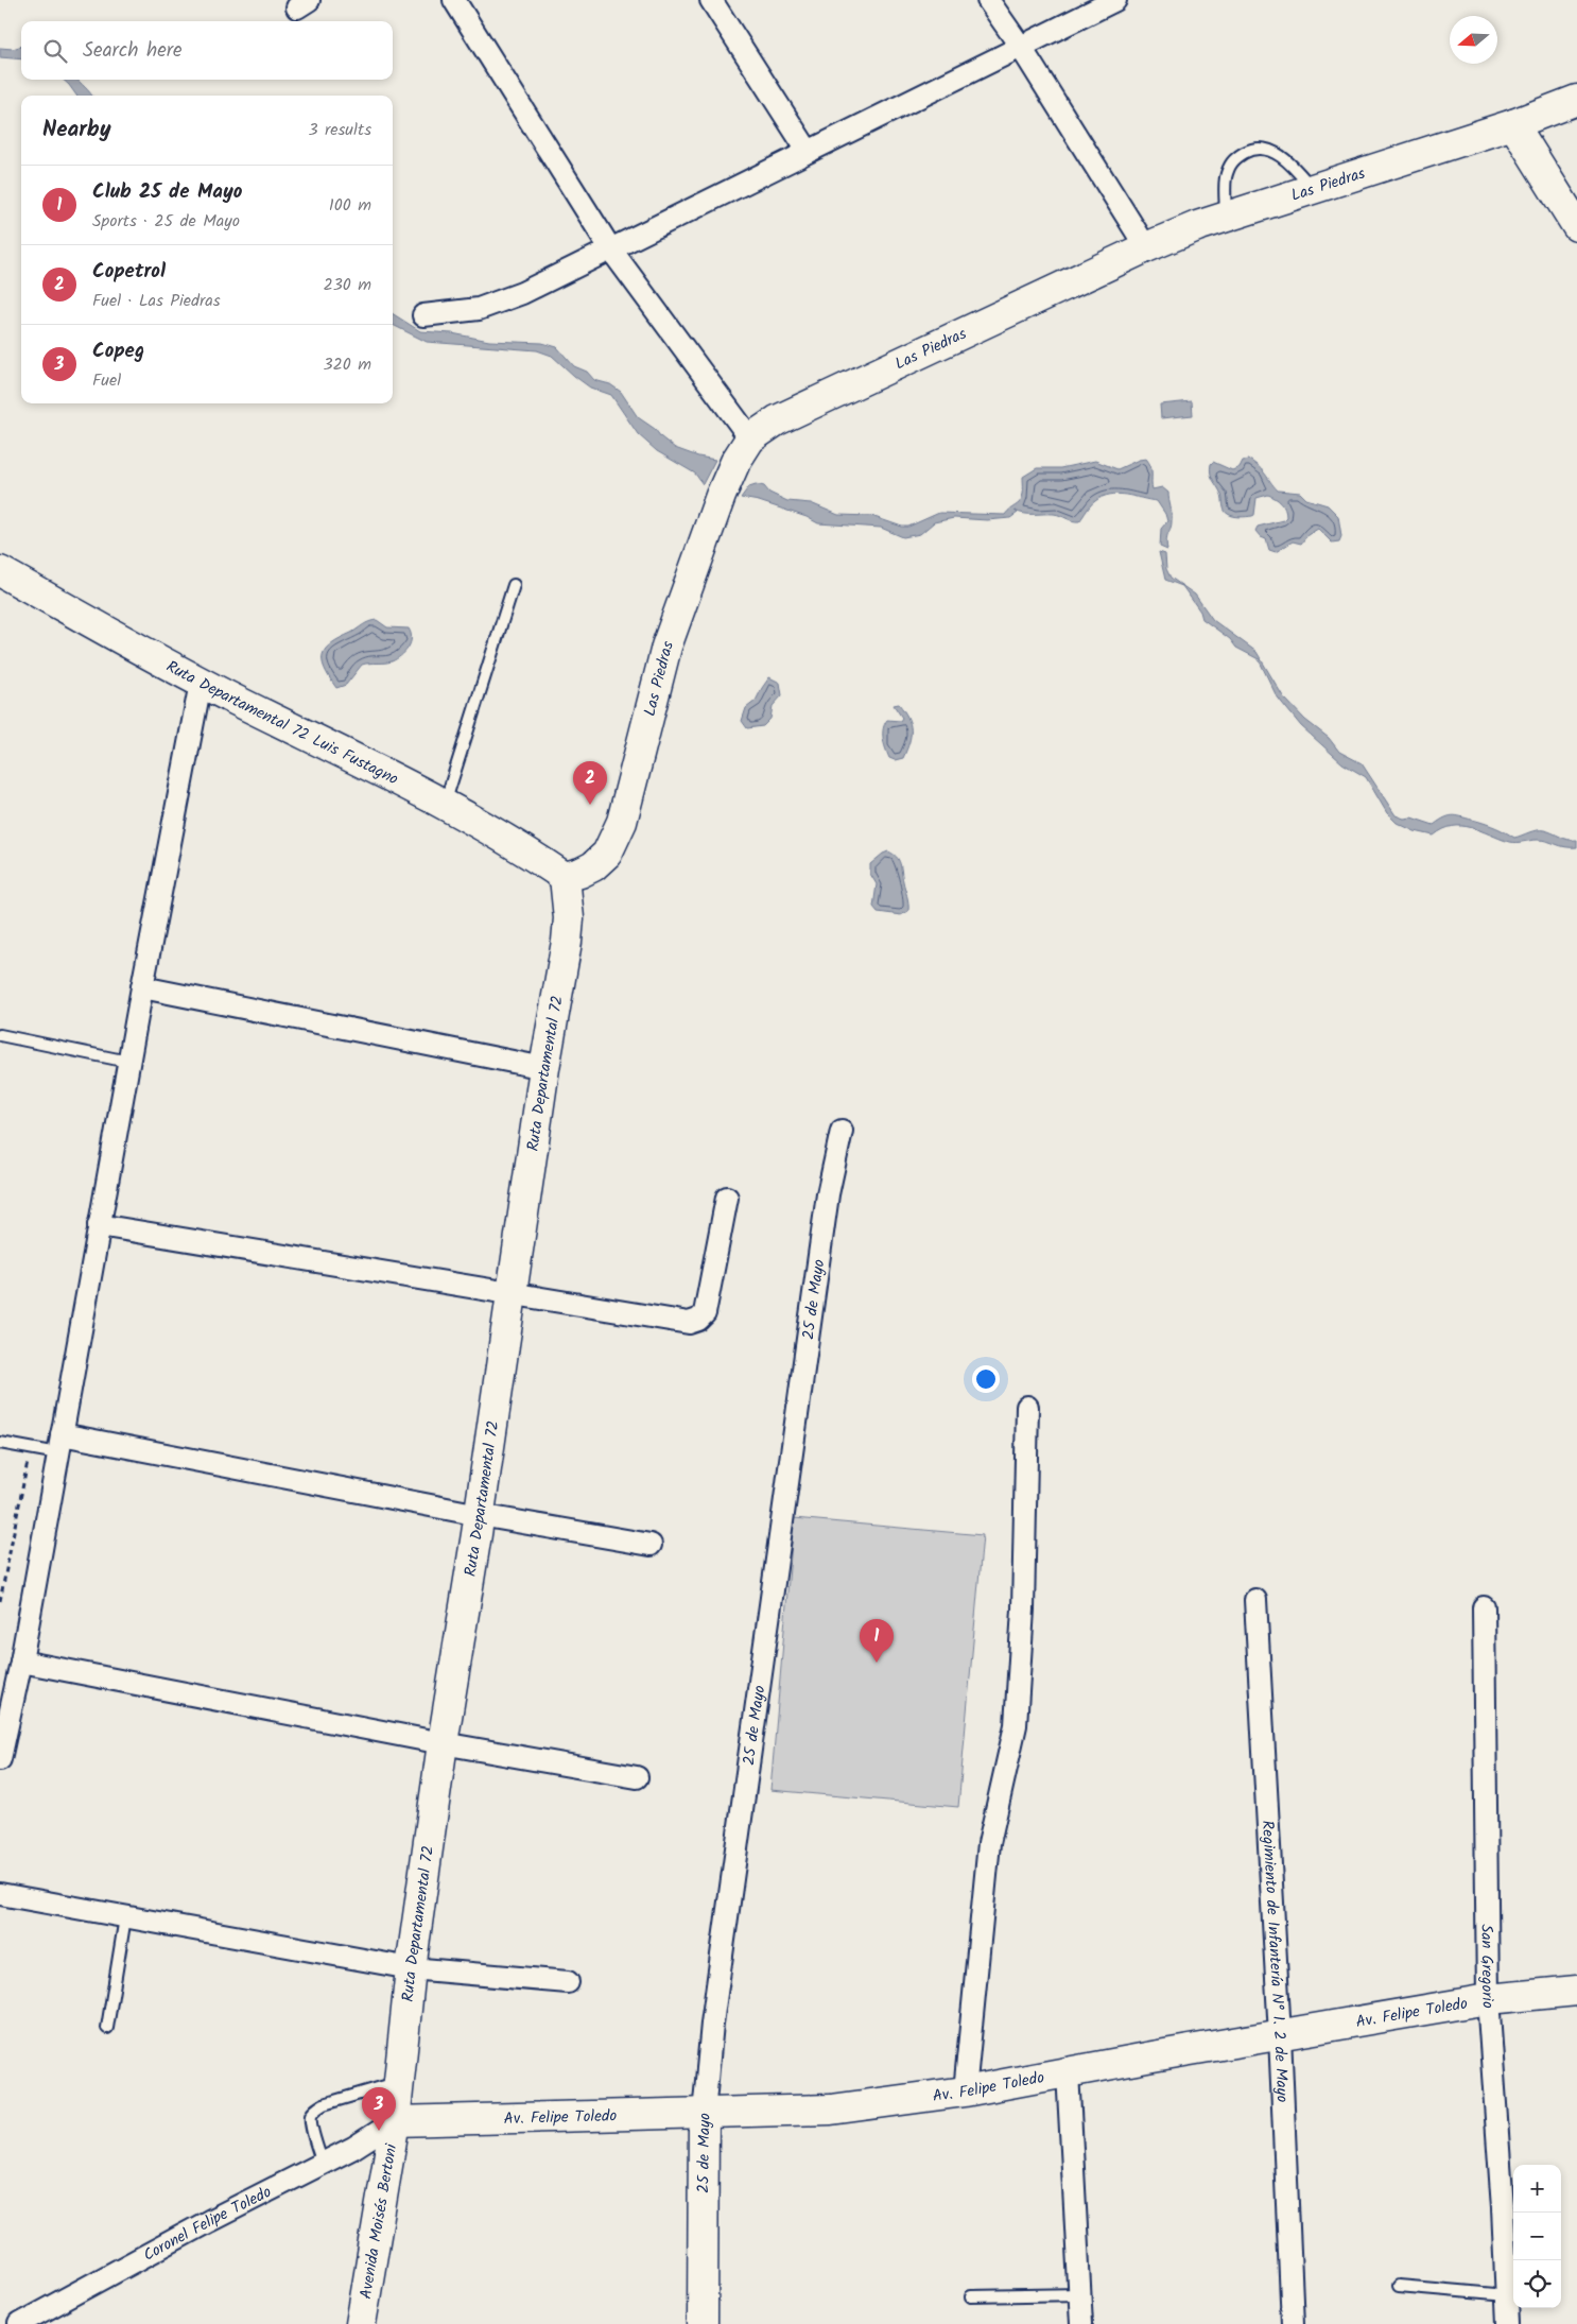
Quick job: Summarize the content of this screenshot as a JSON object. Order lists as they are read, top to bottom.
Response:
{
  "streets": {
    "main road": [
      "Las Piedras",
      "Ruta Departamental 72 Luis Fustagno",
      "Ruta Departamental 72",
      "25 de Mayo",
      "Av. Felipe Toledo",
      "Avenida Moisés Bertoni"
    ],
    "street": ["Regimiento de Infantería N° 1. 2 de Mayo", "San Gregorio", "Coronel Felipe Toledo"]
  },
  "crossings": [
    ["Las Piedras", "Ruta Departamental 72 Luis Fustagno"],
    ["Las Piedras", "Ruta Departamental 72"],
    ["Ruta Departamental 72 Luis Fustagno", "Ruta Departamental 72"],
    ["Ruta Departamental 72", "Av. Felipe Toledo"],
    ["Ruta Departamental 72", "Avenida Moisés Bertoni"],
    ["Ruta Departamental 72", "Coronel Felipe Toledo"],
    ["25 de Mayo", "Av. Felipe Toledo"],
    ["Regimiento de Infantería N° 1. 2 de Mayo", "Av. Felipe Toledo"],
    ["San Gregorio", "Av. Felipe Toledo"],
    ["Av. Felipe Toledo", "Avenida Moisés Bertoni"],
    ["Av. Felipe Toledo", "Coronel Felipe Toledo"],
    ["Avenida Moisés Bertoni", "Coronel Felipe Toledo"]
  ],
  "north": "left",
  "page": {
    "search": "Search here",
    "heading": ["Nearby", "3 results"],
    "list": [
      {
        "mark": "1",
        "name": "Club 25 de Mayo",
        "note": "Sports · 25 de Mayo",
        "value": "100 m"
      },
      {
        "mark": "2",
        "name": "Copetrol",
        "note": "Fuel · Las Piedras",
        "value": "230 m"
      },
      {
        "mark": "3",
        "name": "Copeg",
        "note": "Fuel",
        "value": "320 m"
      }
    ],
    "pins": ["2", "1", "3"],
    "map_buttons": ["+", "−"]
  }
}
